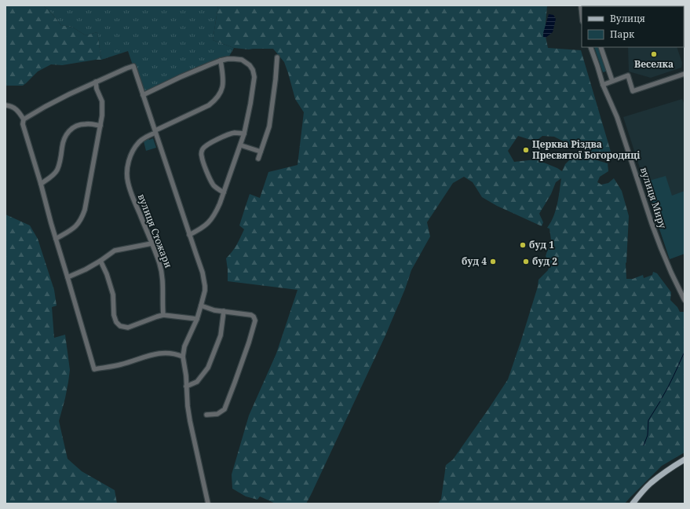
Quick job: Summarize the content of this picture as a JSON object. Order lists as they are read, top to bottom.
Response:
{
  "streets": {
    "street": ["вулиця Миру", "вулиця Стожари"]
  },
  "places": [
    "Веселка",
    "Церква Різдва Пресвятої Богородиці",
    "буд 1",
    "буд 4",
    "буд 2"
  ],
  "legend": ["Вулиця", "Парк"]
}
